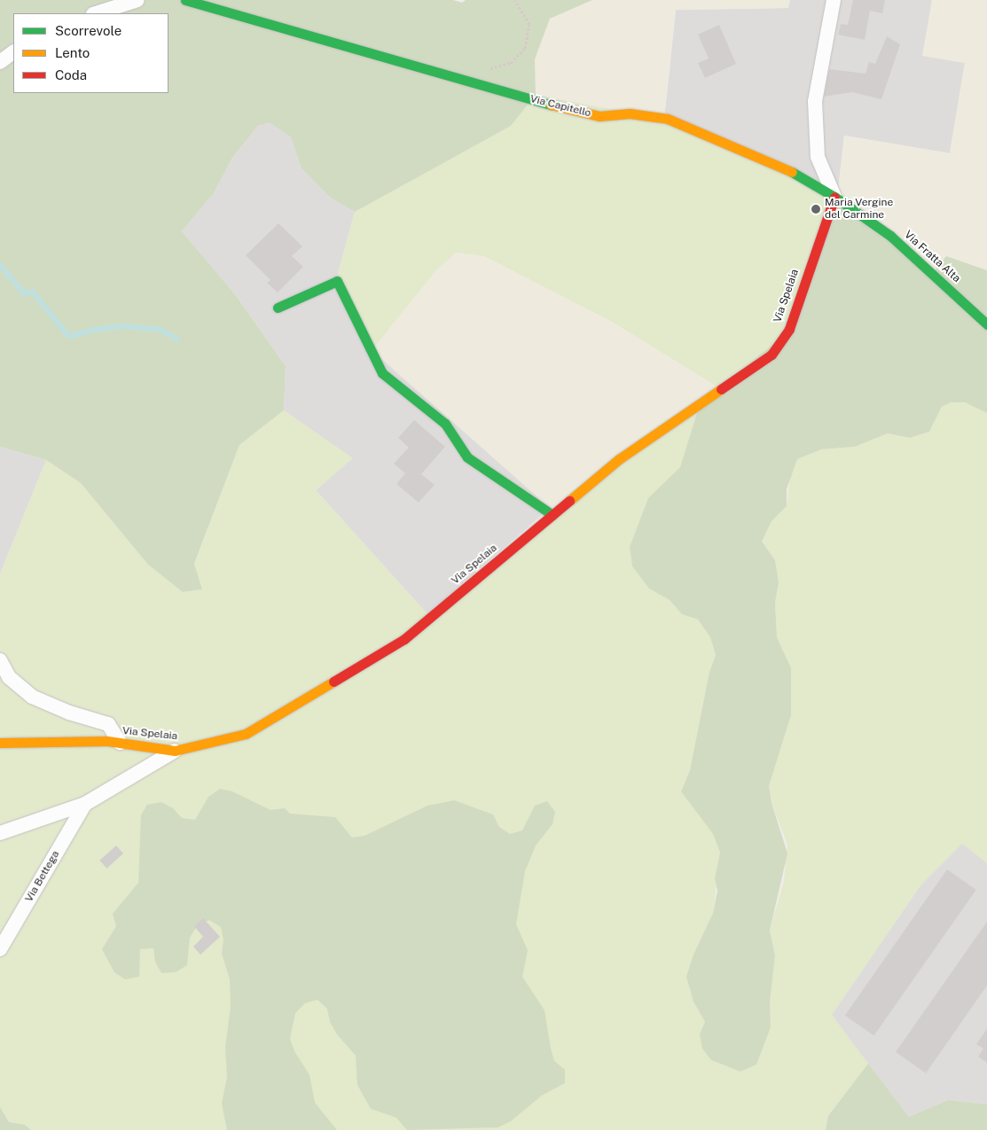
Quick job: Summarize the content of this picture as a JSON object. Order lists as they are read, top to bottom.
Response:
{
  "streets": {
    "street": [
      "Via Capitello",
      "Via Fratta Alta",
      "Via Spelaia",
      "Via Bettega"
    ]
  },
  "crossings": [
    ["Via Capitello", "Via Fratta Alta"],
    ["Via Capitello", "Via Spelaia"],
    ["Via Fratta Alta", "Via Spelaia"],
    ["Via Spelaia", "Via Bettega"]
  ],
  "places": ["Maria Vergine del Carmine"],
  "legend": ["Scorrevole", "Lento", "Coda"]
}
